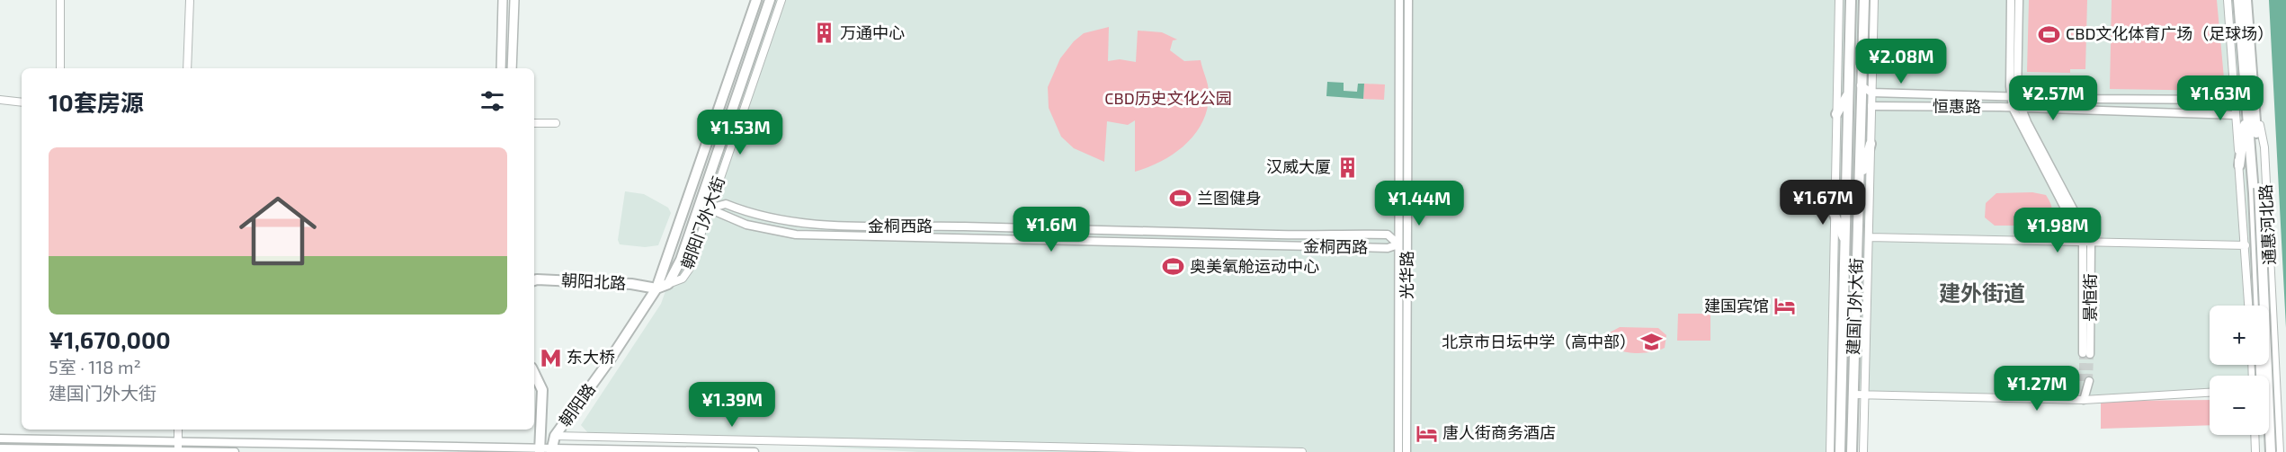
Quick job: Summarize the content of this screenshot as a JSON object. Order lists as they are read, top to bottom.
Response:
{
  "streets": {
    "highway": [
      "朝阳门外大街",
      "通惠河北路",
      "朝阳北路",
      "建国门外大街",
      "朝阳路"
    ],
    "main road": [
      "恒惠路",
      "金桐西路",
      "光华路",
      "景恒街"
    ]
  },
  "crossings": [
    ["恒惠路", "通惠河北路"],
    ["恒惠路", "景恒街"],
    ["恒惠路", "建国门外大街"],
    ["朝阳门外大街", "金桐西路"],
    ["朝阳门外大街", "朝阳北路"],
    ["朝阳门外大街", "朝阳路"],
    ["金桐西路", "光华路"]
  ],
  "districts": ["建外街道"],
  "parks": ["CBD历史文化公园"],
  "places": {
    "building": ["万通中心", "汉威大厦"],
    "sports": ["CBD文化体育广场（足球场）", "兰图健身", "奥美氧舱运动中心"],
    "hotel": ["建国宾馆", "唐人街商务酒店"],
    "school or university": ["北京市日坛中学（高中部）"],
    "metro station": ["东大桥"]
  },
  "page": {
    "price": [
      "¥2.08M",
      "¥2.57M",
      "¥1.63M",
      "¥1.53M",
      "¥1.67M",
      "¥1.44M",
      "¥1.6M",
      "¥1.98M",
      "¥1.27M",
      "¥1.39M"
    ],
    "heading": "10套房源",
    "list": [
      {
        "name": "¥1,670,000",
        "note": "5室 · 118 m² · 建国门外大街"
      }
    ],
    "map_buttons": ["+", "−"]
  }
}
